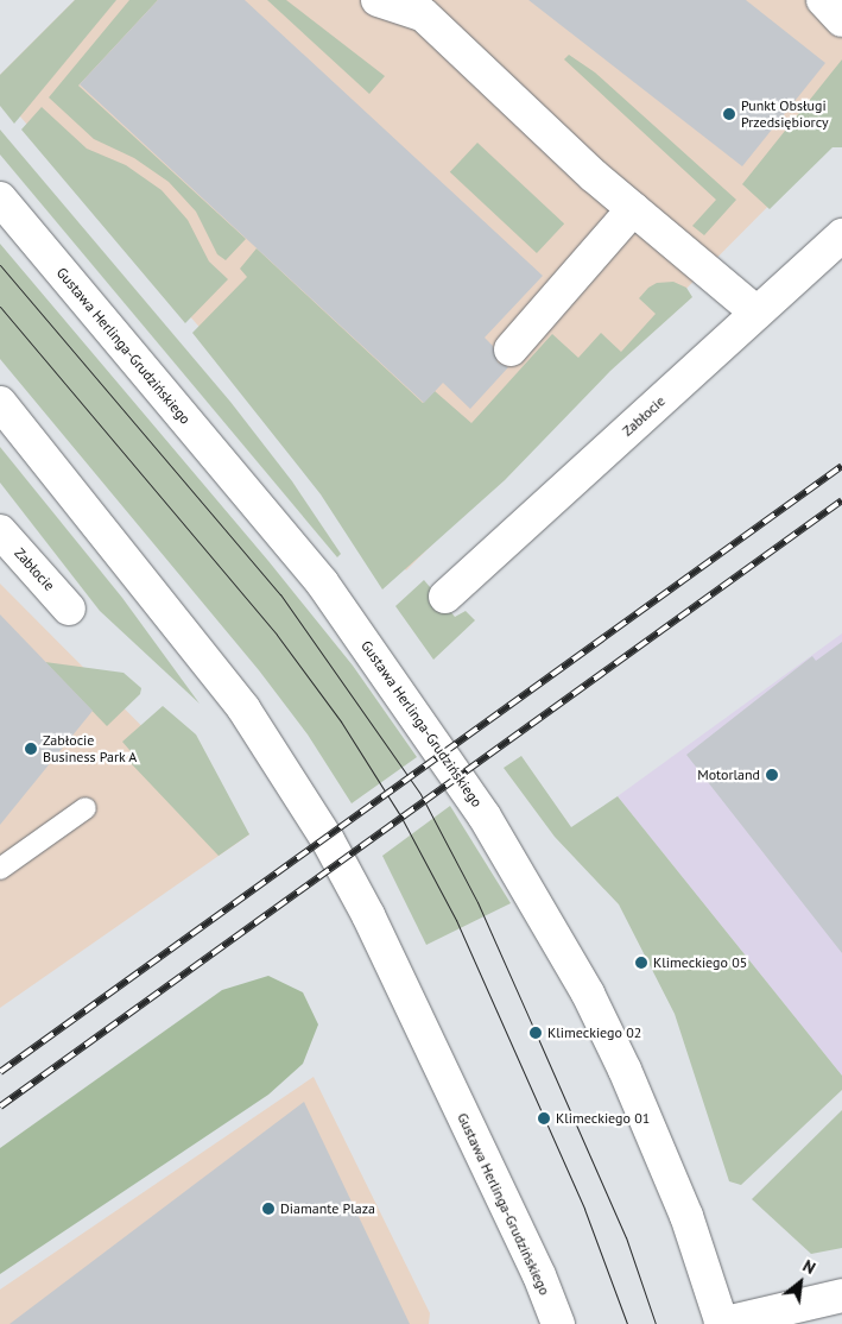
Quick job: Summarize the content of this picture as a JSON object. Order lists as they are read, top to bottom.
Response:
{
  "streets": {
    "main road": ["Gustawa Herlinga-Grudzińskiego", "Zabłocie"]
  },
  "places": [
    "Punkt Obsługi Przedsiębiorcy",
    "Zabłocie Business Park A",
    "Motorland",
    "Klimeckiego 05",
    "Klimeckiego 02",
    "Klimeckiego 01",
    "Diamante Plaza"
  ],
  "north": "top right"
}
